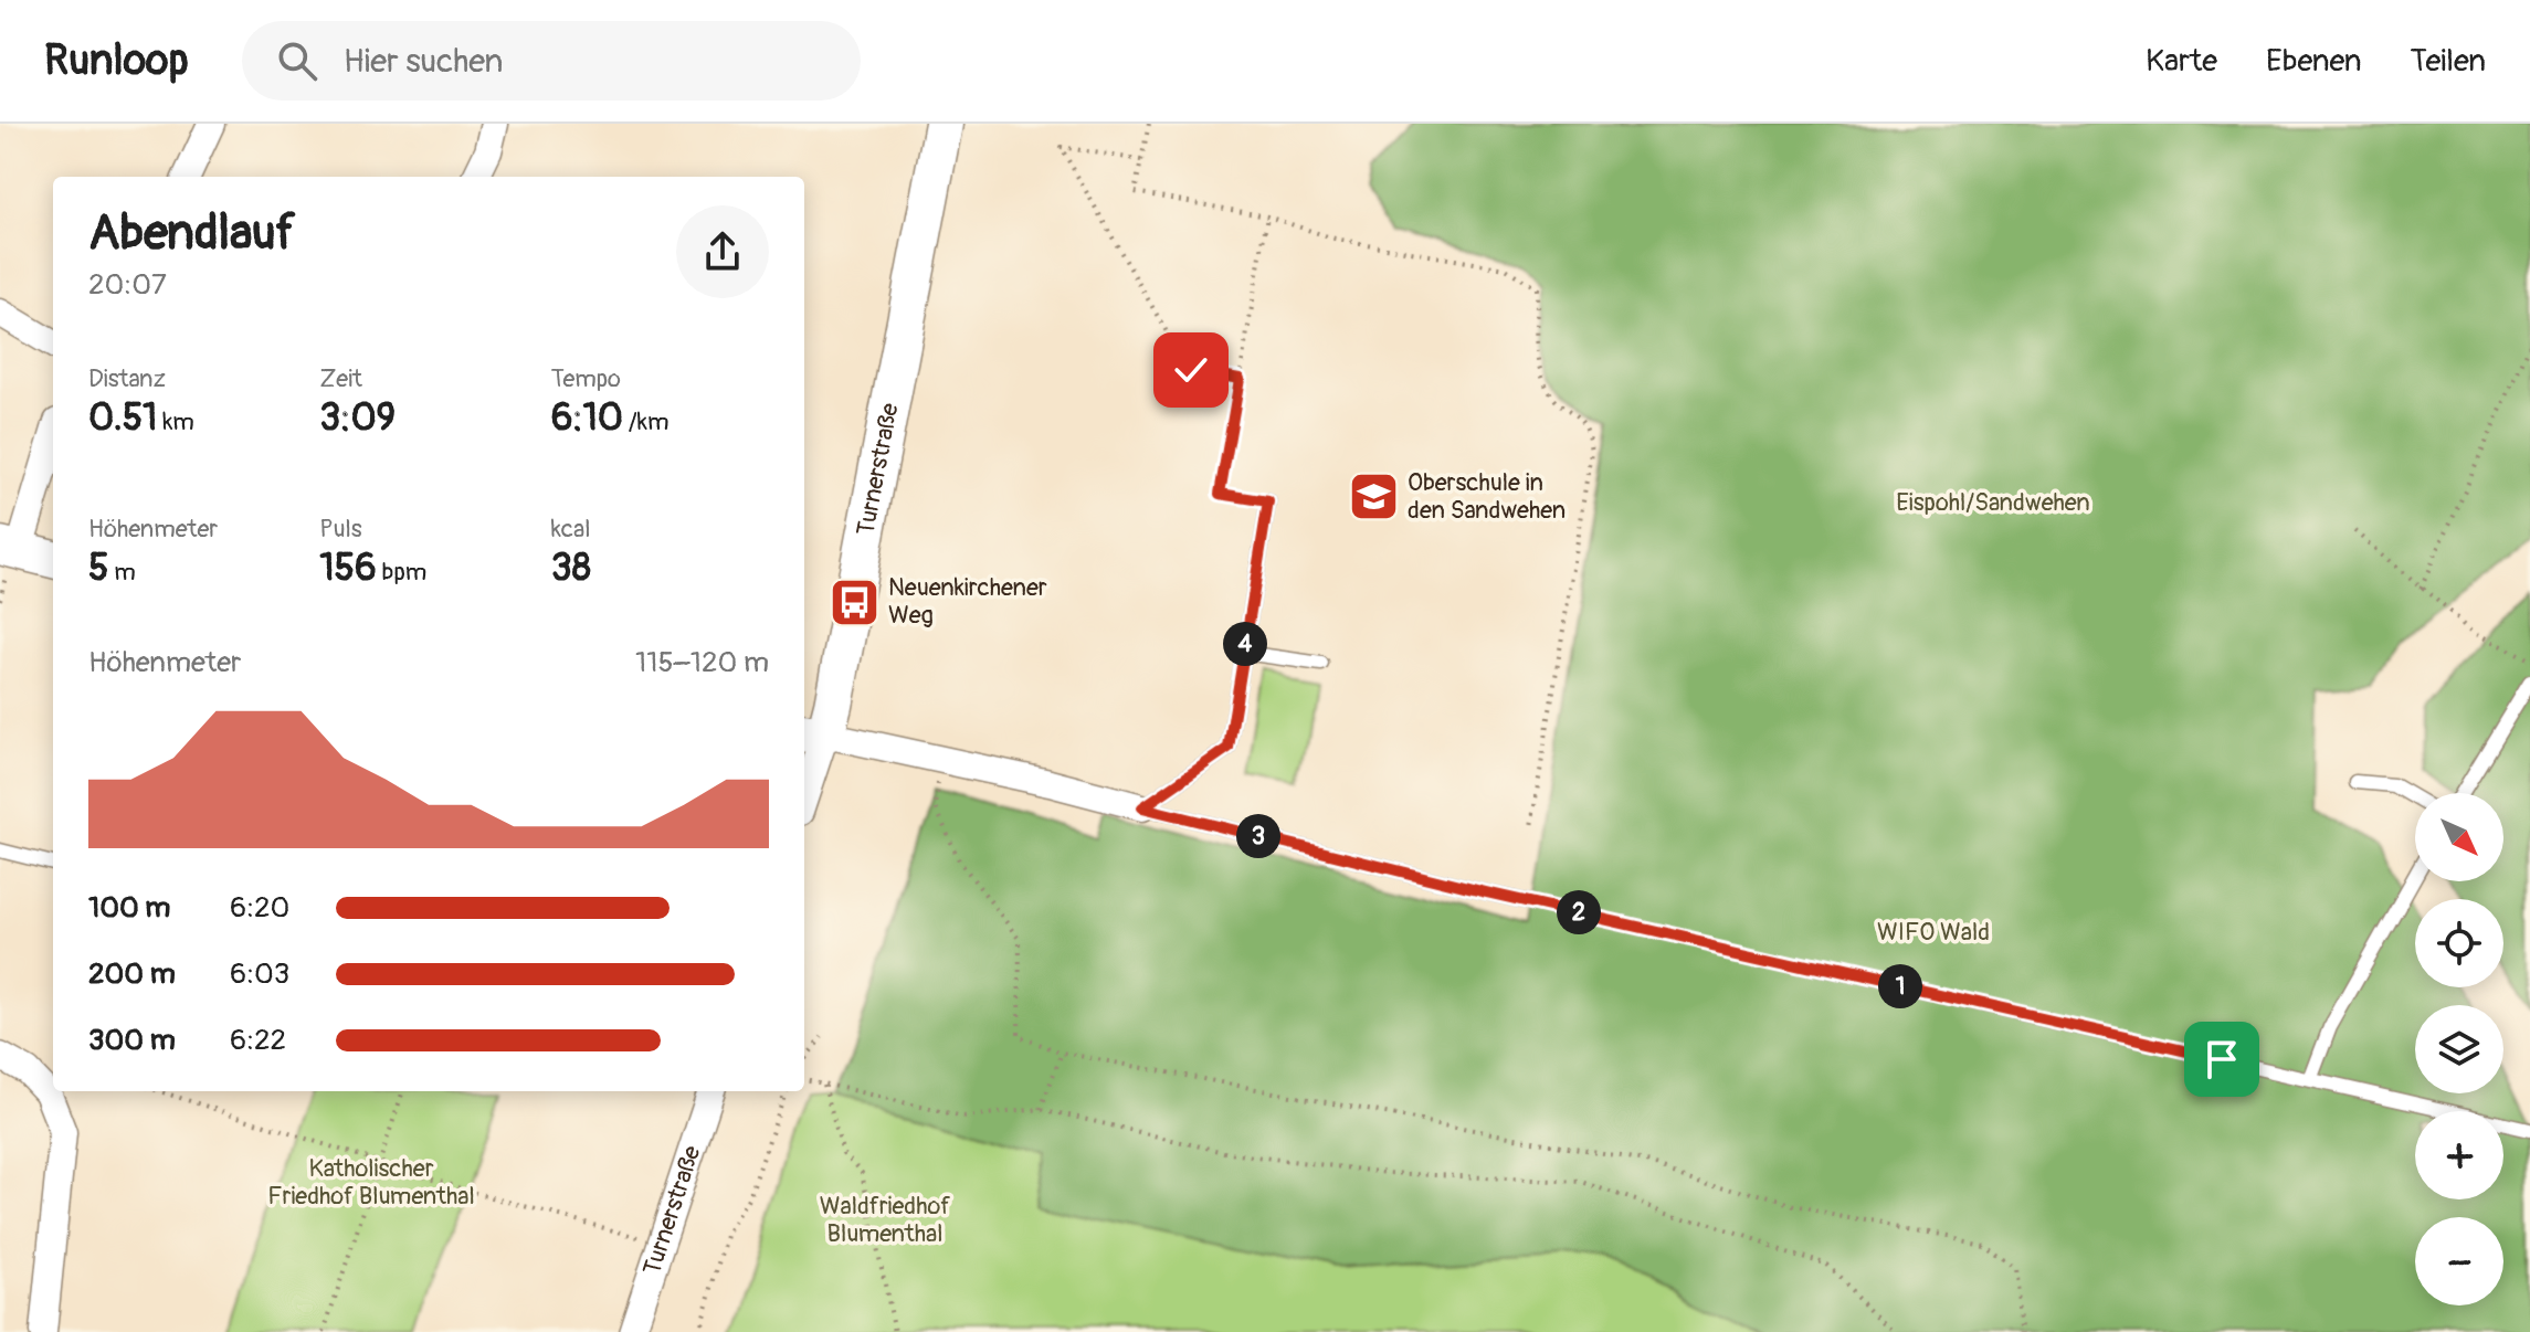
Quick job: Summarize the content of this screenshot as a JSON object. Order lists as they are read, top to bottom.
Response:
{
  "streets": {
    "street": ["Turnerstraße"]
  },
  "parks": [
    "Eispohl/Sandwehen",
    "WIFO Wald",
    "Katholischer Friedhof Blumenthal",
    "Waldfriedhof Blumenthal"
  ],
  "places": {
    "school or university": ["Oberschule in den Sandwehen"],
    "bus stop": ["Neuenkirchener Weg"]
  },
  "north": "bottom right",
  "page": {
    "header": "Runloop",
    "search": "Hier suchen",
    "nav": ["Karte", "Ebenen", "Teilen"],
    "heading": ["Abendlauf", "20:07"],
    "stats": [
      ["Distanz", "0.51 km"],
      ["Zeit", "3:09"],
      ["Tempo", "6:10 /km"],
      ["Höhenmeter", "5 m"],
      ["Puls", "156 bpm"],
      ["kcal", "38"]
    ],
    "pins": [
      "4",
      "3",
      "2",
      "1"
    ],
    "chart": ["Höhenmeter", "115–120 m"],
    "map_buttons": ["+", "−"],
    "list": [
      {
        "name": "100 m",
        "note": "6:20"
      },
      {
        "name": "200 m",
        "note": "6:03"
      },
      {
        "name": "300 m",
        "note": "6:22"
      }
    ]
  }
}
